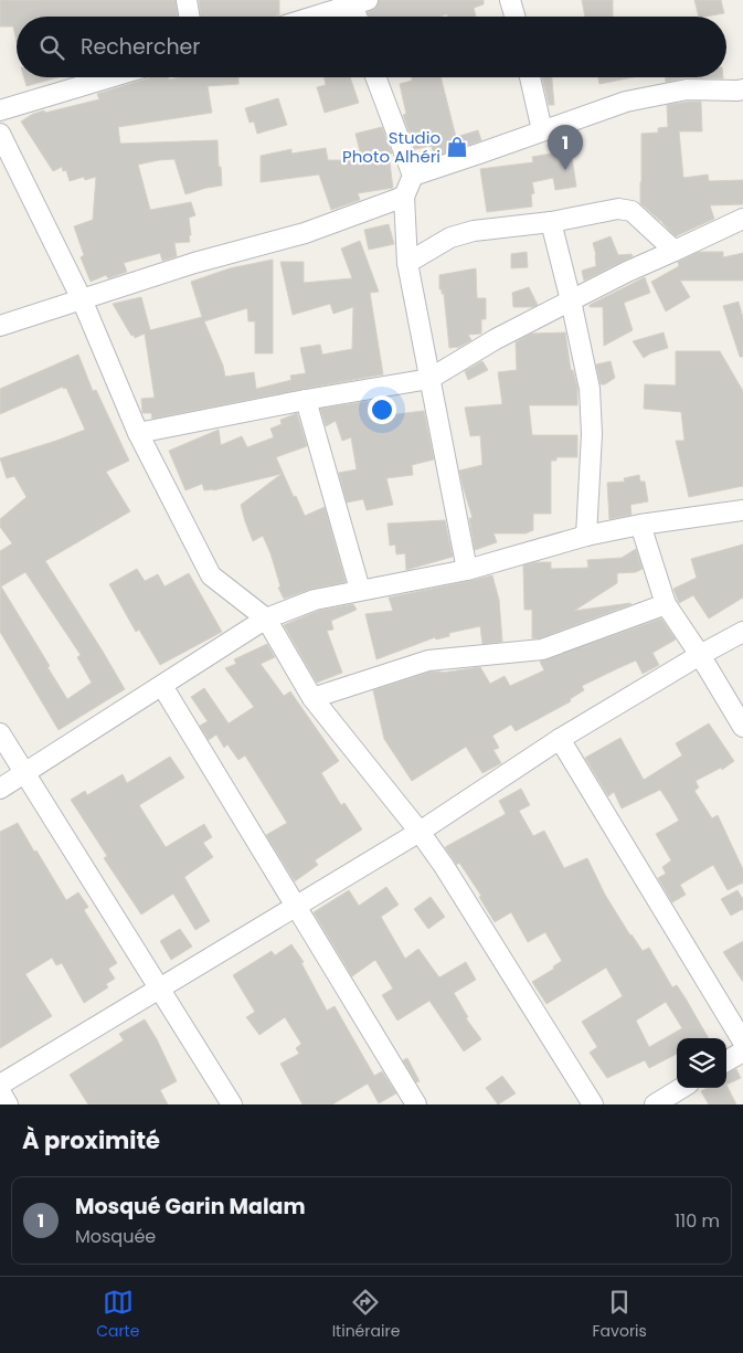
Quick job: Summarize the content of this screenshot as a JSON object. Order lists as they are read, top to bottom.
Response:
{
  "places": {
    "shop": ["Studio Photo Alhéri"]
  },
  "page": {
    "search": "Rechercher",
    "pins": "1",
    "heading": "À proximité",
    "list": [
      {
        "mark": "1",
        "name": "Mosqué Garin Malam",
        "note": "Mosquée",
        "value": "110 m"
      }
    ],
    "nav": ["Carte", "Itinéraire", "Favoris"]
  }
}
